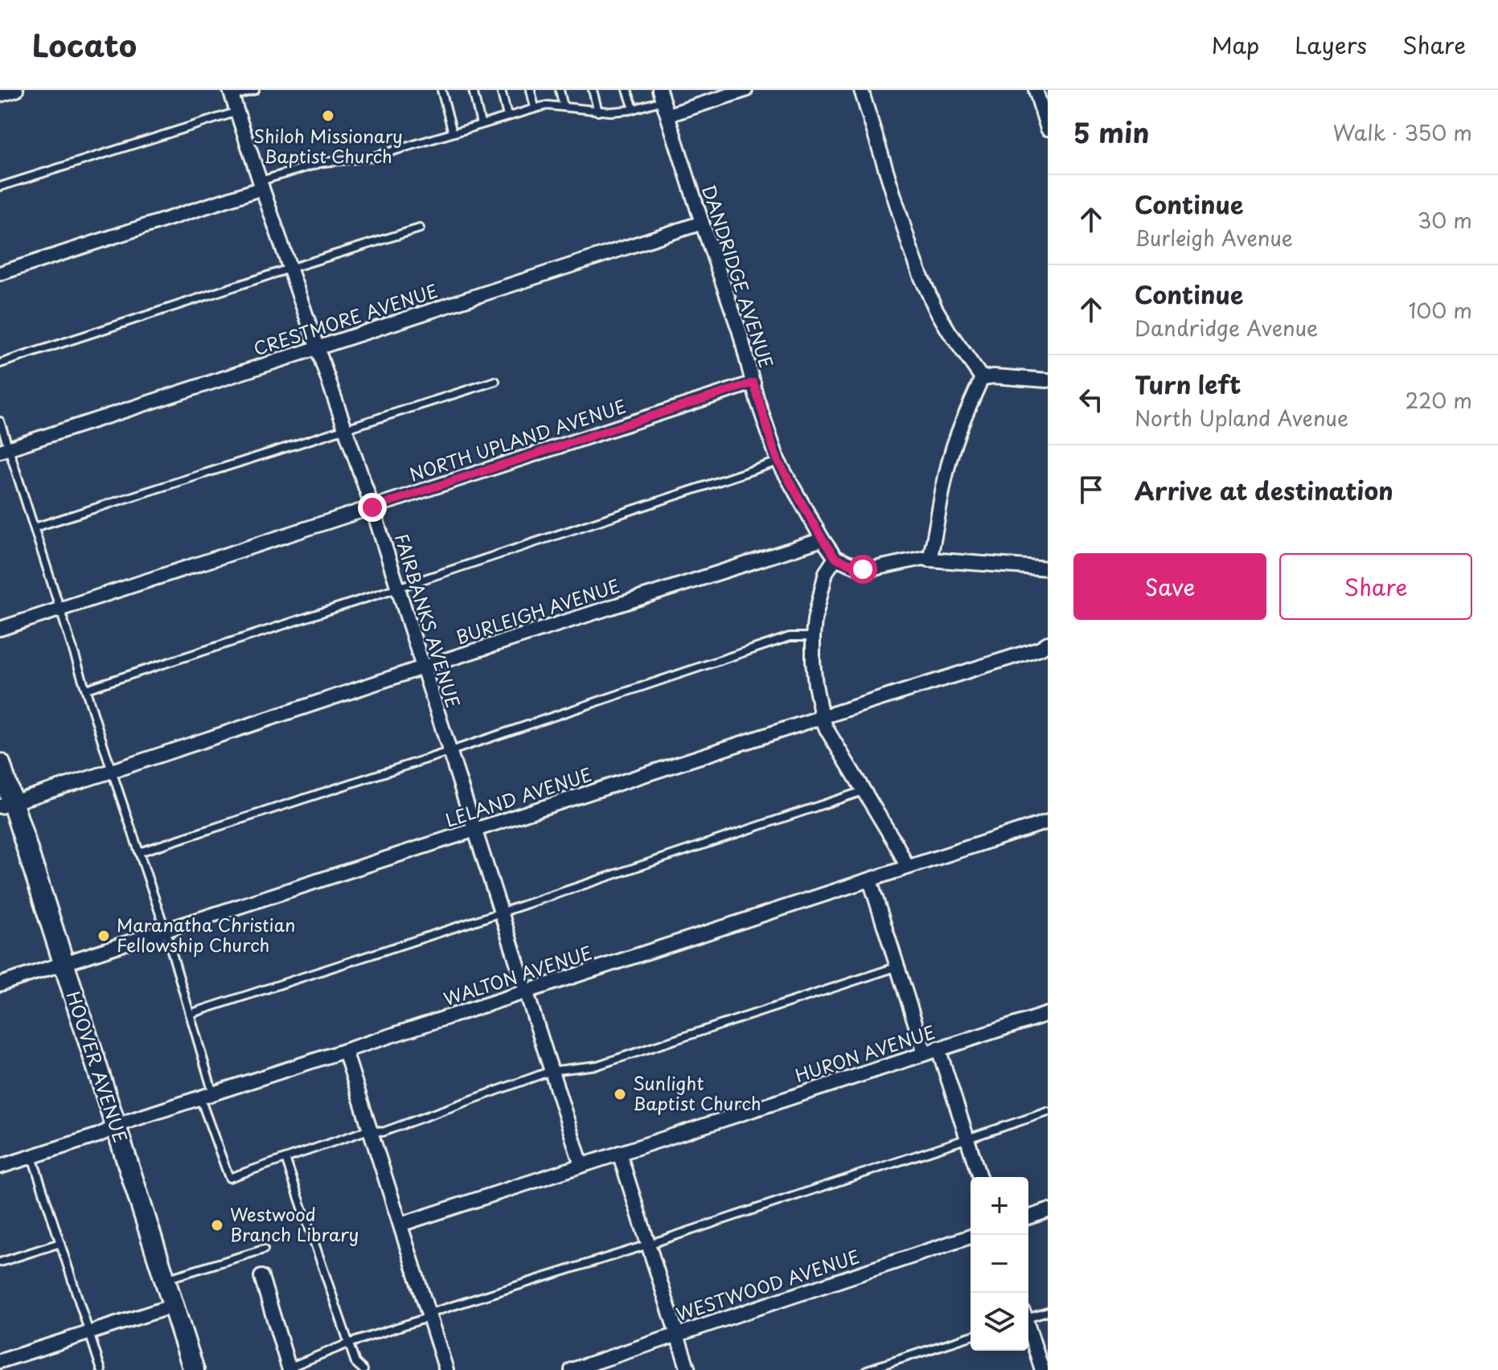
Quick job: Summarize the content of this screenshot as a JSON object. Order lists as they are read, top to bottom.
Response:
{
  "streets": {
    "street": [
      "DANDRIDGE AVENUE",
      "CRESTMORE AVENUE",
      "NORTH UPLAND AVENUE",
      "BURLEIGH AVENUE",
      "FAIRBANKS AVENUE",
      "LELAND AVENUE",
      "WALTON AVENUE",
      "HURON AVENUE",
      "HOOVER AVENUE",
      "WESTWOOD AVENUE"
    ]
  },
  "crossings": [
    ["DANDRIDGE AVENUE", "CRESTMORE AVENUE"],
    ["DANDRIDGE AVENUE", "NORTH UPLAND AVENUE"],
    ["DANDRIDGE AVENUE", "BURLEIGH AVENUE"],
    ["CRESTMORE AVENUE", "FAIRBANKS AVENUE"],
    ["NORTH UPLAND AVENUE", "FAIRBANKS AVENUE"],
    ["BURLEIGH AVENUE", "FAIRBANKS AVENUE"],
    ["BURLEIGH AVENUE", "HOOVER AVENUE"],
    ["FAIRBANKS AVENUE", "LELAND AVENUE"],
    ["FAIRBANKS AVENUE", "WALTON AVENUE"],
    ["FAIRBANKS AVENUE", "HURON AVENUE"],
    ["LELAND AVENUE", "HOOVER AVENUE"],
    ["WALTON AVENUE", "HOOVER AVENUE"]
  ],
  "places": [
    "Shiloh Missionary Baptist Church",
    "Maranatha Christian Fellowship Church",
    "Sunlight Baptist Church",
    "Westwood Branch Library"
  ],
  "page": {
    "header": "Locato",
    "nav": ["Map", "Layers", "Share"],
    "heading": ["5 min", "Walk · 350 m"],
    "list": [
      ["Continue", "Burleigh Avenue", "30 m"],
      ["Continue", "Dandridge Avenue", "100 m"],
      ["Turn left", "North Upland Avenue", "220 m"],
      "Arrive at destination"
    ],
    "buttons": ["Save", "Share"],
    "map_buttons": ["+", "−"]
  }
}
